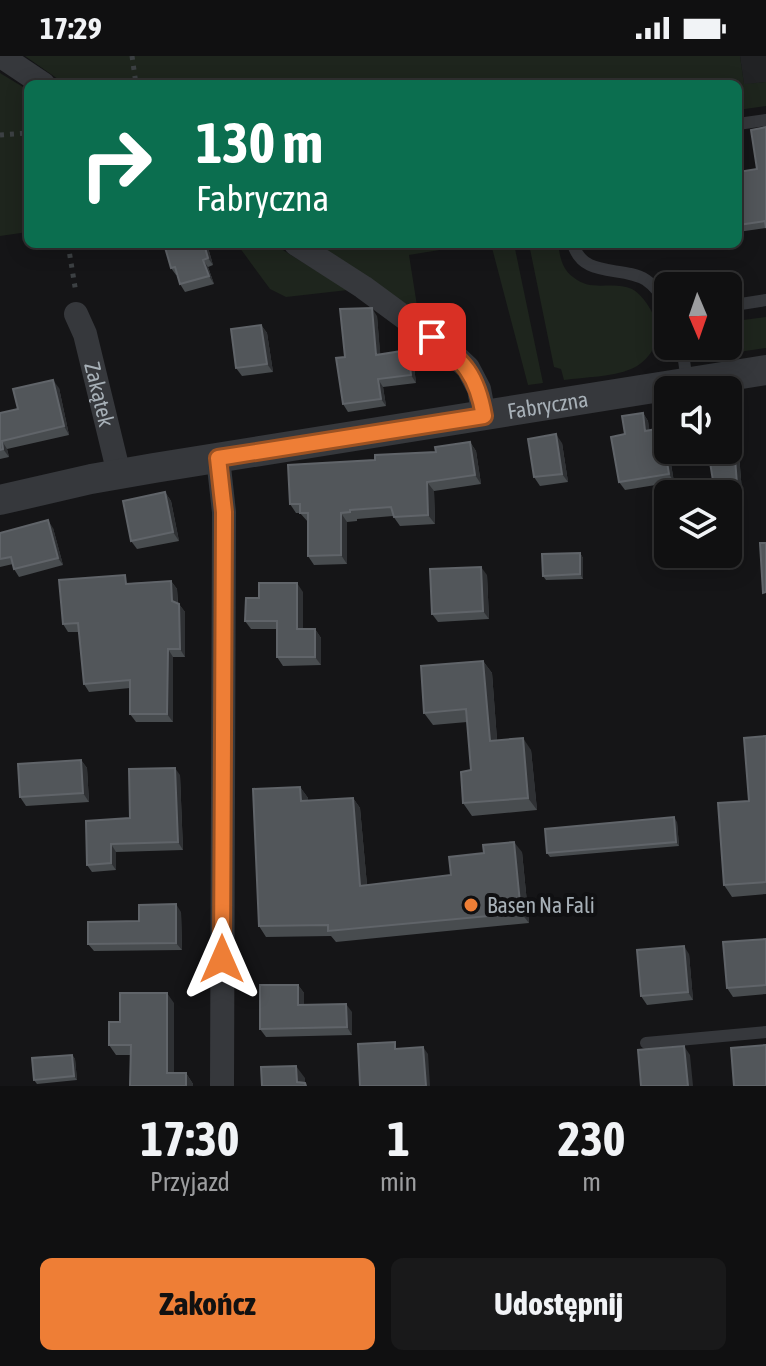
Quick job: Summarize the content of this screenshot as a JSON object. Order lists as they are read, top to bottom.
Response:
{
  "streets": {
    "street": ["Zakątek", "Fabryczna"]
  },
  "crossings": [
    ["Zakątek", "Fabryczna"]
  ],
  "places": ["Basen Na Fali"],
  "north": "bottom",
  "page": {
    "status": "17:29",
    "turn": ["130 m", "Fabryczna"],
    "eta": [
      "17:30",
      "Przyjazd",
      "1",
      "min",
      "230",
      "m"
    ],
    "buttons": ["Zakończ", "Udostępnij"]
  }
}
